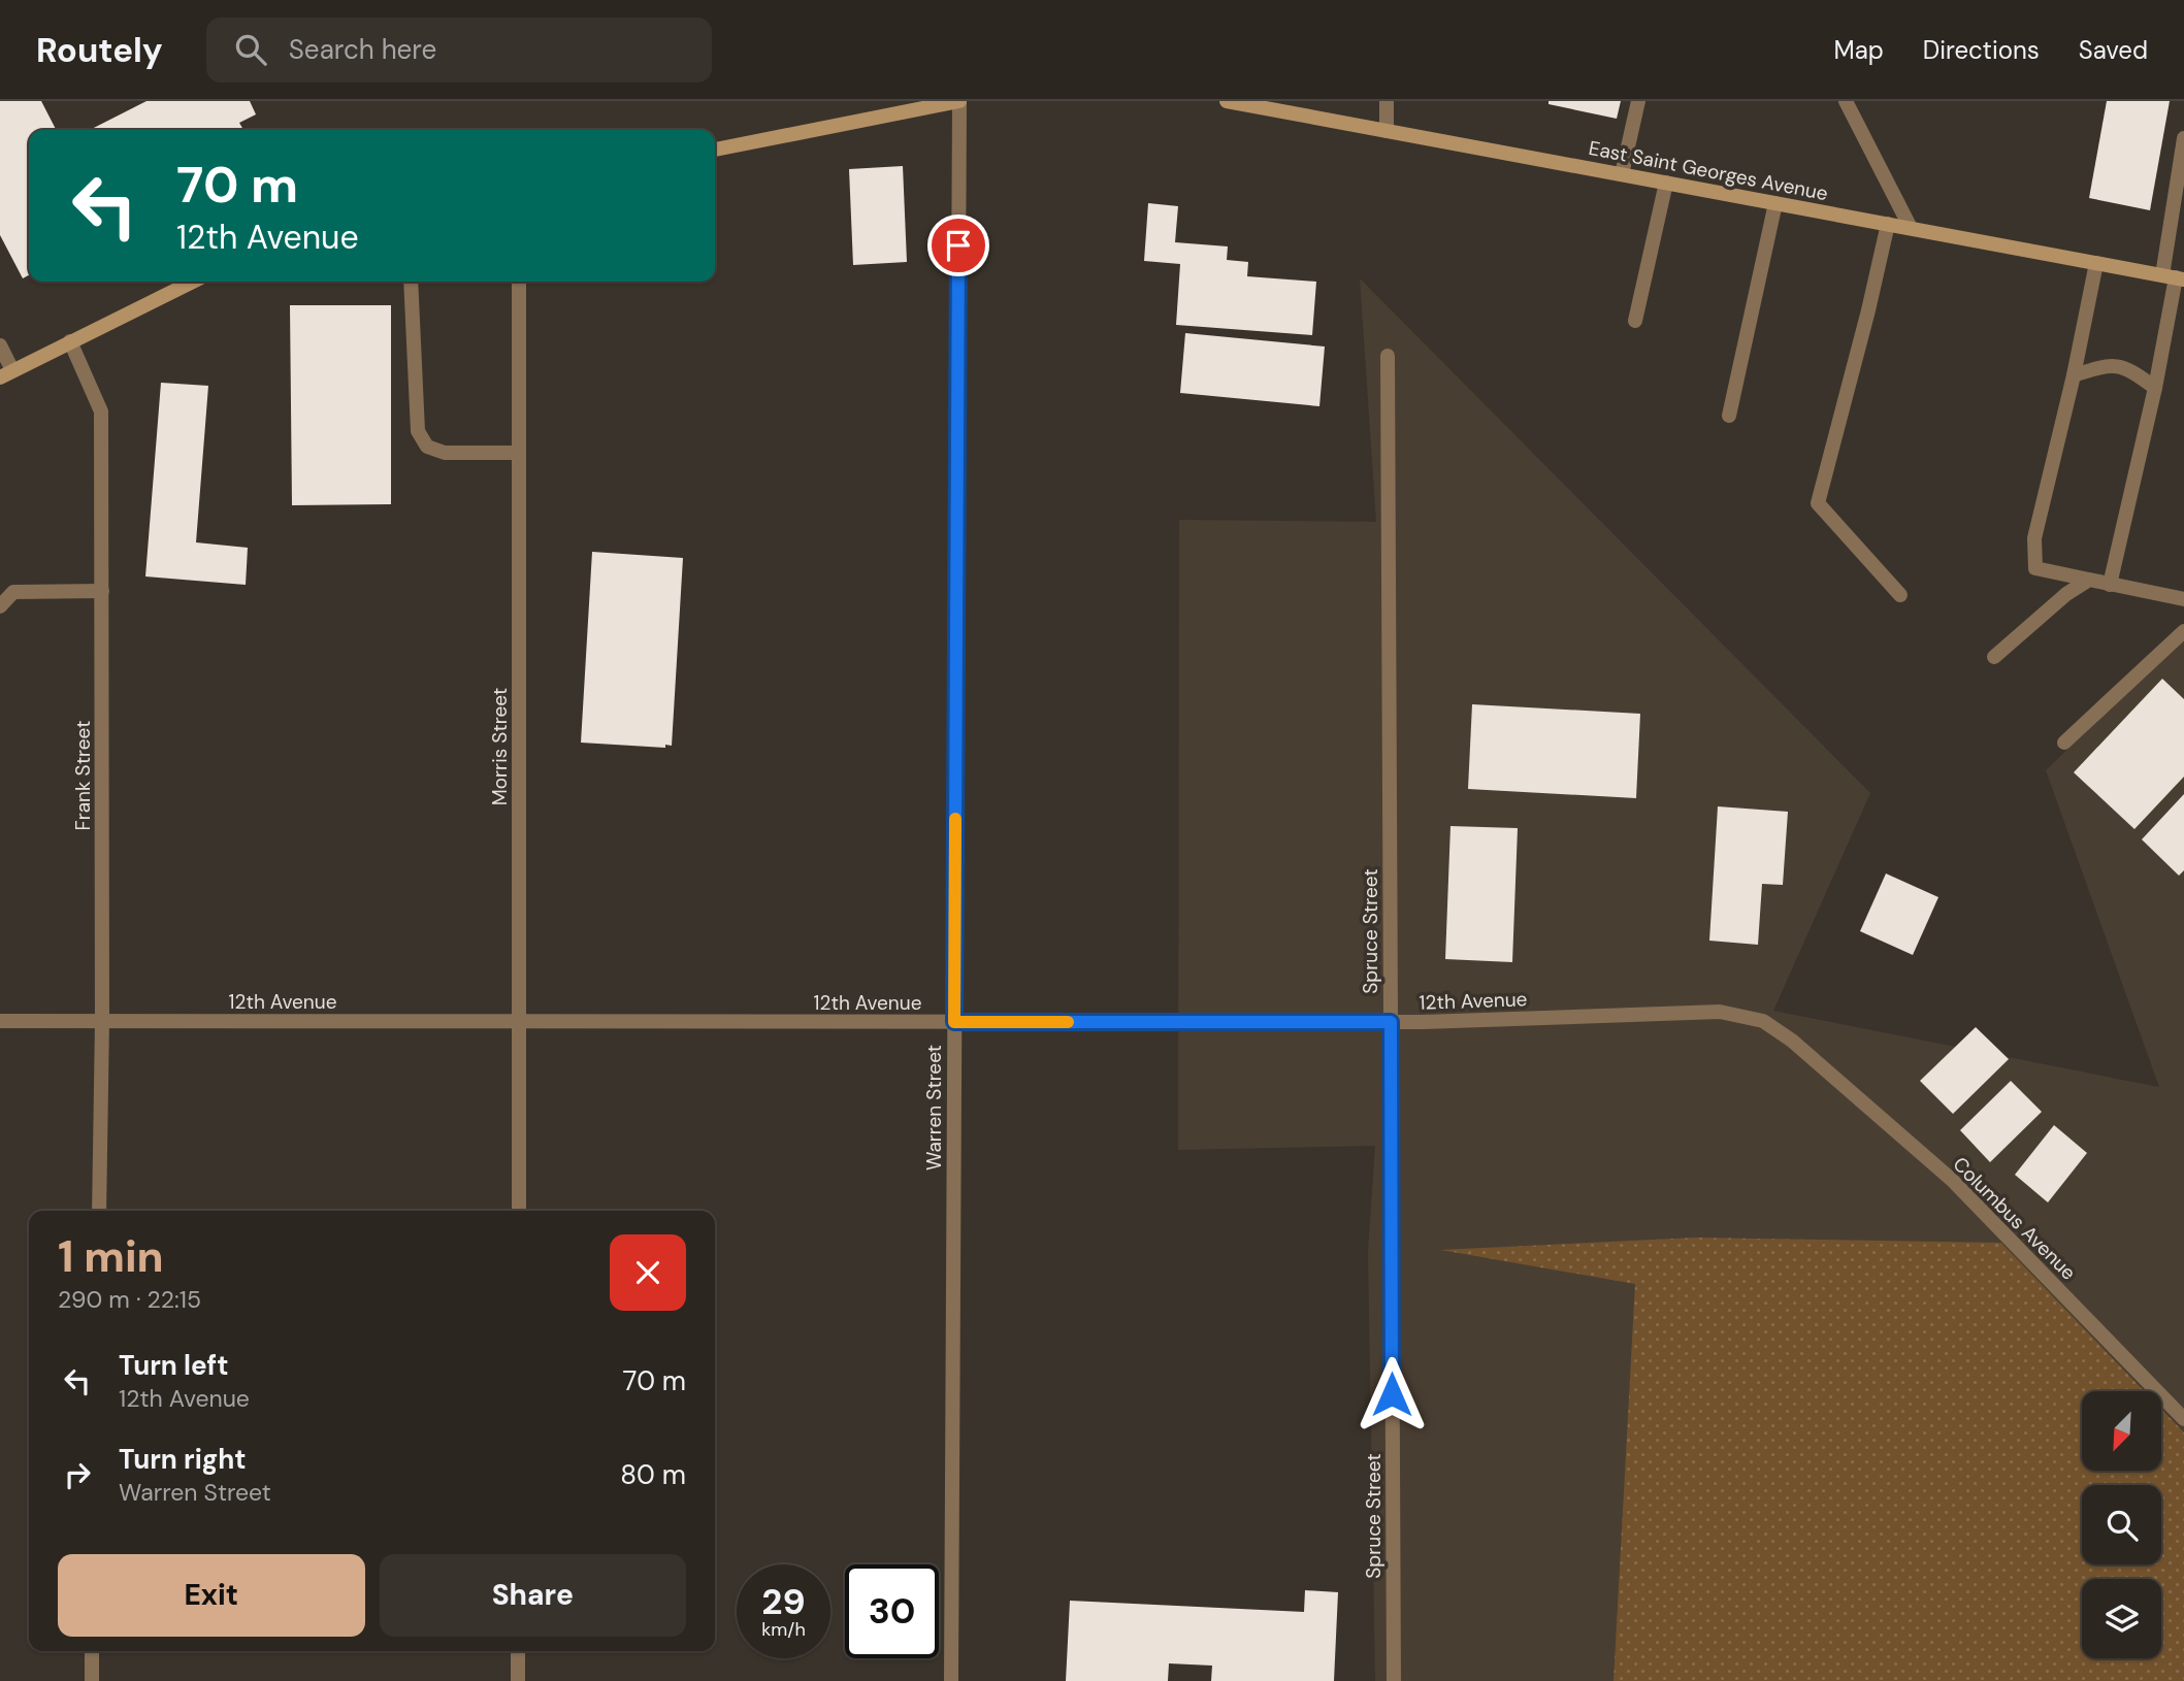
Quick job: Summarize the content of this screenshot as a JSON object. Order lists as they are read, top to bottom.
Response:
{
  "streets": {
    "main road": ["East Saint Georges Avenue"],
    "street": [
      "Morris Street",
      "Frank Street",
      "Spruce Street",
      "12th Avenue",
      "Warren Street",
      "Columbus Avenue"
    ]
  },
  "crossings": [
    ["Morris Street", "12th Avenue"],
    ["Frank Street", "12th Avenue"],
    ["Spruce Street", "12th Avenue"],
    ["12th Avenue", "Warren Street"],
    ["12th Avenue", "Columbus Avenue"]
  ],
  "north": "bottom left",
  "page": {
    "header": "Routely",
    "search": "Search here",
    "nav": ["Map", "Directions", "Saved"],
    "turn": ["70 m", "12th Avenue"],
    "heading": ["1 min", "290 m · 22:15"],
    "list": [
      {
        "name": "Turn left",
        "note": "12th Avenue",
        "value": "70 m"
      },
      {
        "name": "Turn right",
        "note": "Warren Street",
        "value": "80 m"
      }
    ],
    "buttons": ["Exit", "Share"],
    "speed": "29 km/h",
    "limit": "30"
  }
}
